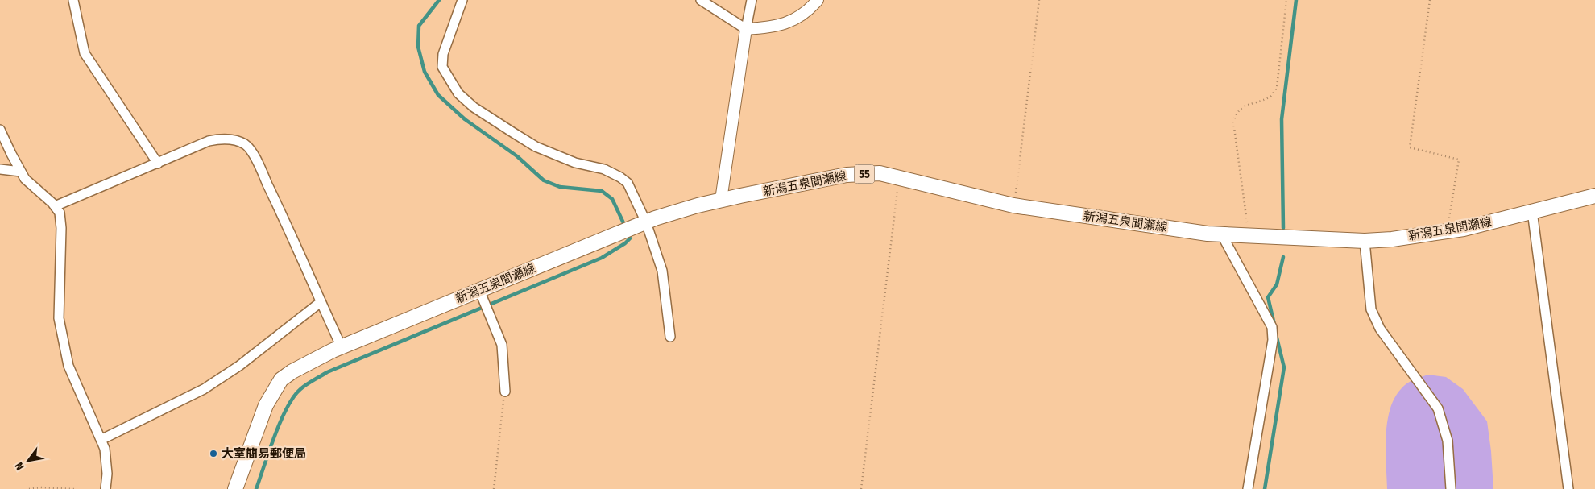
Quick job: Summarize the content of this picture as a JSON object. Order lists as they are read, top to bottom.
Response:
{
  "streets": {
    "main road": ["55", "新潟五泉間瀬線"]
  },
  "places": ["大室簡易郵便局"],
  "north": "bottom left"
}
